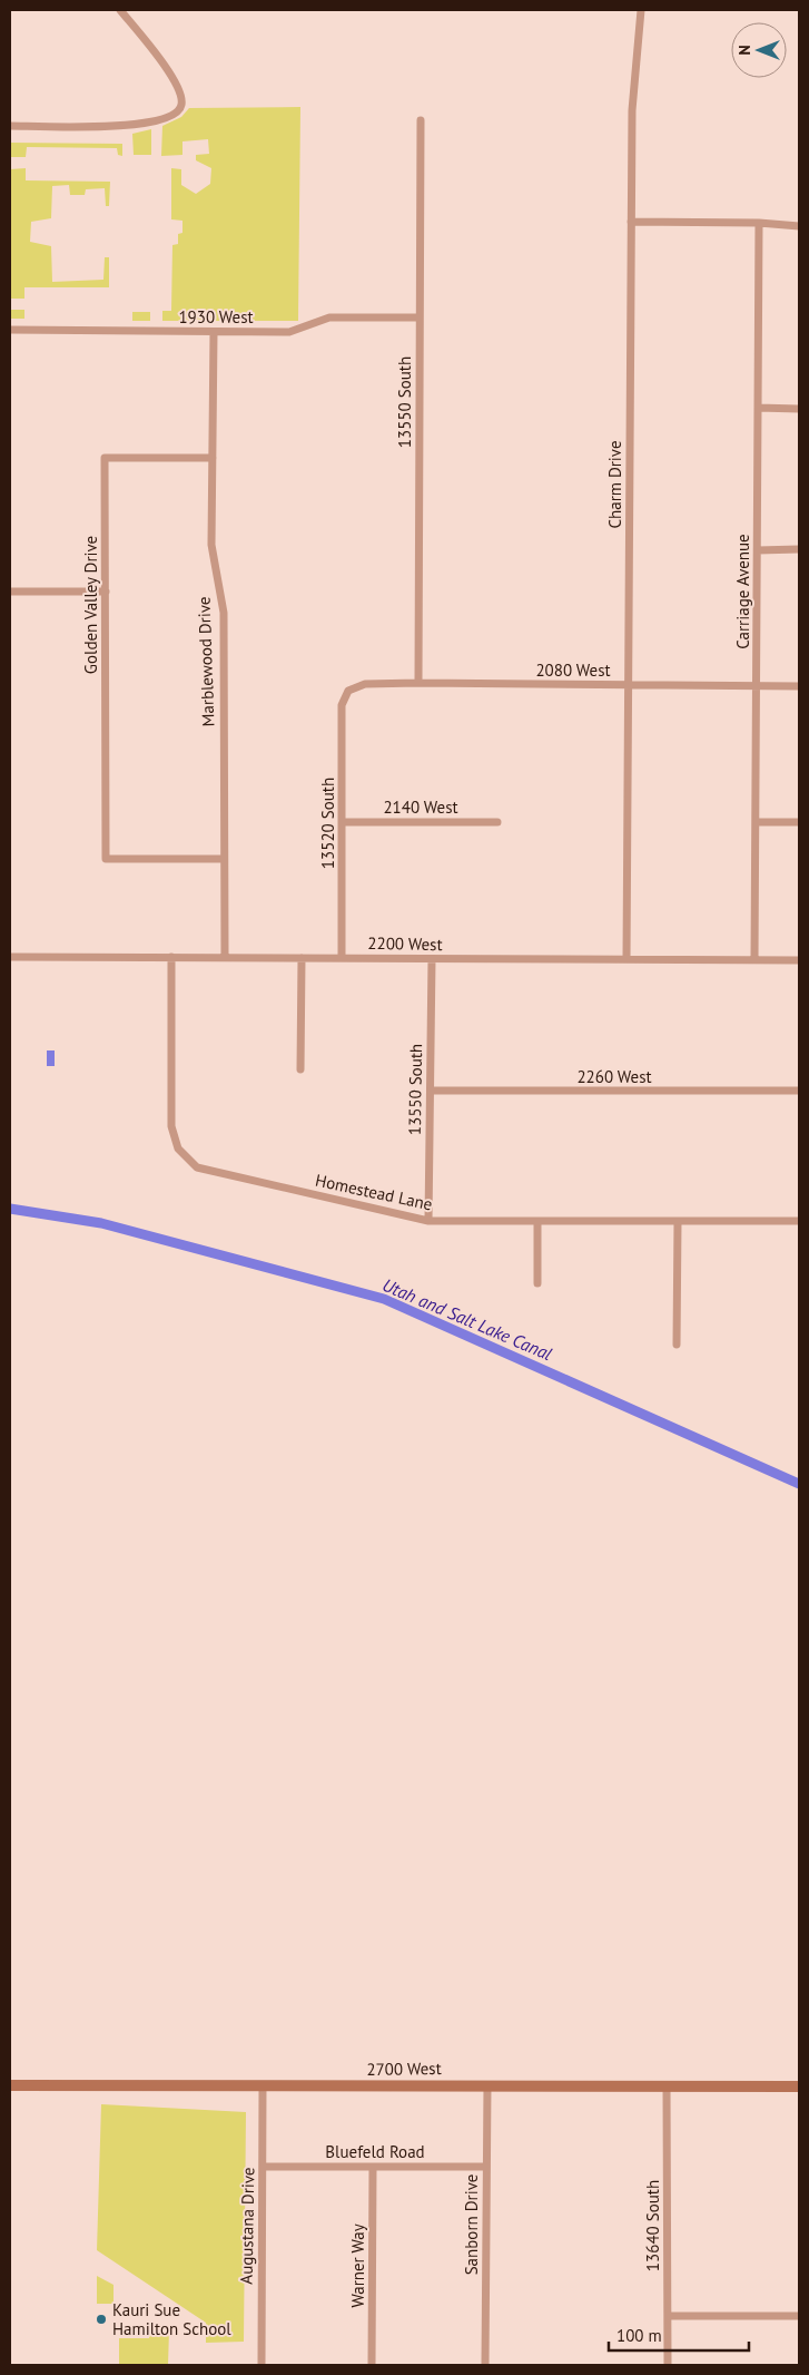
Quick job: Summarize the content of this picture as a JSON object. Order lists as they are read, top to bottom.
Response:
{
  "streets": {
    "main road": ["2700 West"],
    "street": [
      "1930 West",
      "13550 South",
      "Charm Drive",
      "Carriage Avenue",
      "Golden Valley Drive",
      "Marblewood Drive",
      "2080 West",
      "2140 West",
      "13520 South",
      "2200 West",
      "2260 West",
      "Homestead Lane",
      "Bluefeld Road",
      "Sanborn Drive",
      "Augustana Drive",
      "13640 South",
      "Warner Way"
    ]
  },
  "crossings": [
    ["1930 West", "13550 South"],
    ["1930 West", "Marblewood Drive"],
    ["13550 South", "2080 West"],
    ["13550 South", "2200 West"],
    ["13550 South", "2260 West"],
    ["13550 South", "Homestead Lane"],
    ["Charm Drive", "2080 West"],
    ["Charm Drive", "2200 West"],
    ["Carriage Avenue", "2080 West"],
    ["Carriage Avenue", "2200 West"],
    ["Golden Valley Drive", "Marblewood Drive"],
    ["Marblewood Drive", "2200 West"],
    ["2080 West", "13520 South"],
    ["2140 West", "13520 South"],
    ["13520 South", "2200 West"],
    ["2200 West", "Homestead Lane"],
    ["2700 West", "Sanborn Drive"],
    ["2700 West", "Augustana Drive"],
    ["2700 West", "13640 South"],
    ["Bluefeld Road", "Sanborn Drive"],
    ["Bluefeld Road", "Augustana Drive"],
    ["Bluefeld Road", "Warner Way"]
  ],
  "water": ["Utah and Salt Lake Canal"],
  "places": ["Kauri Sue Hamilton School"],
  "scale_bar": "100 m",
  "north": "left"
}
